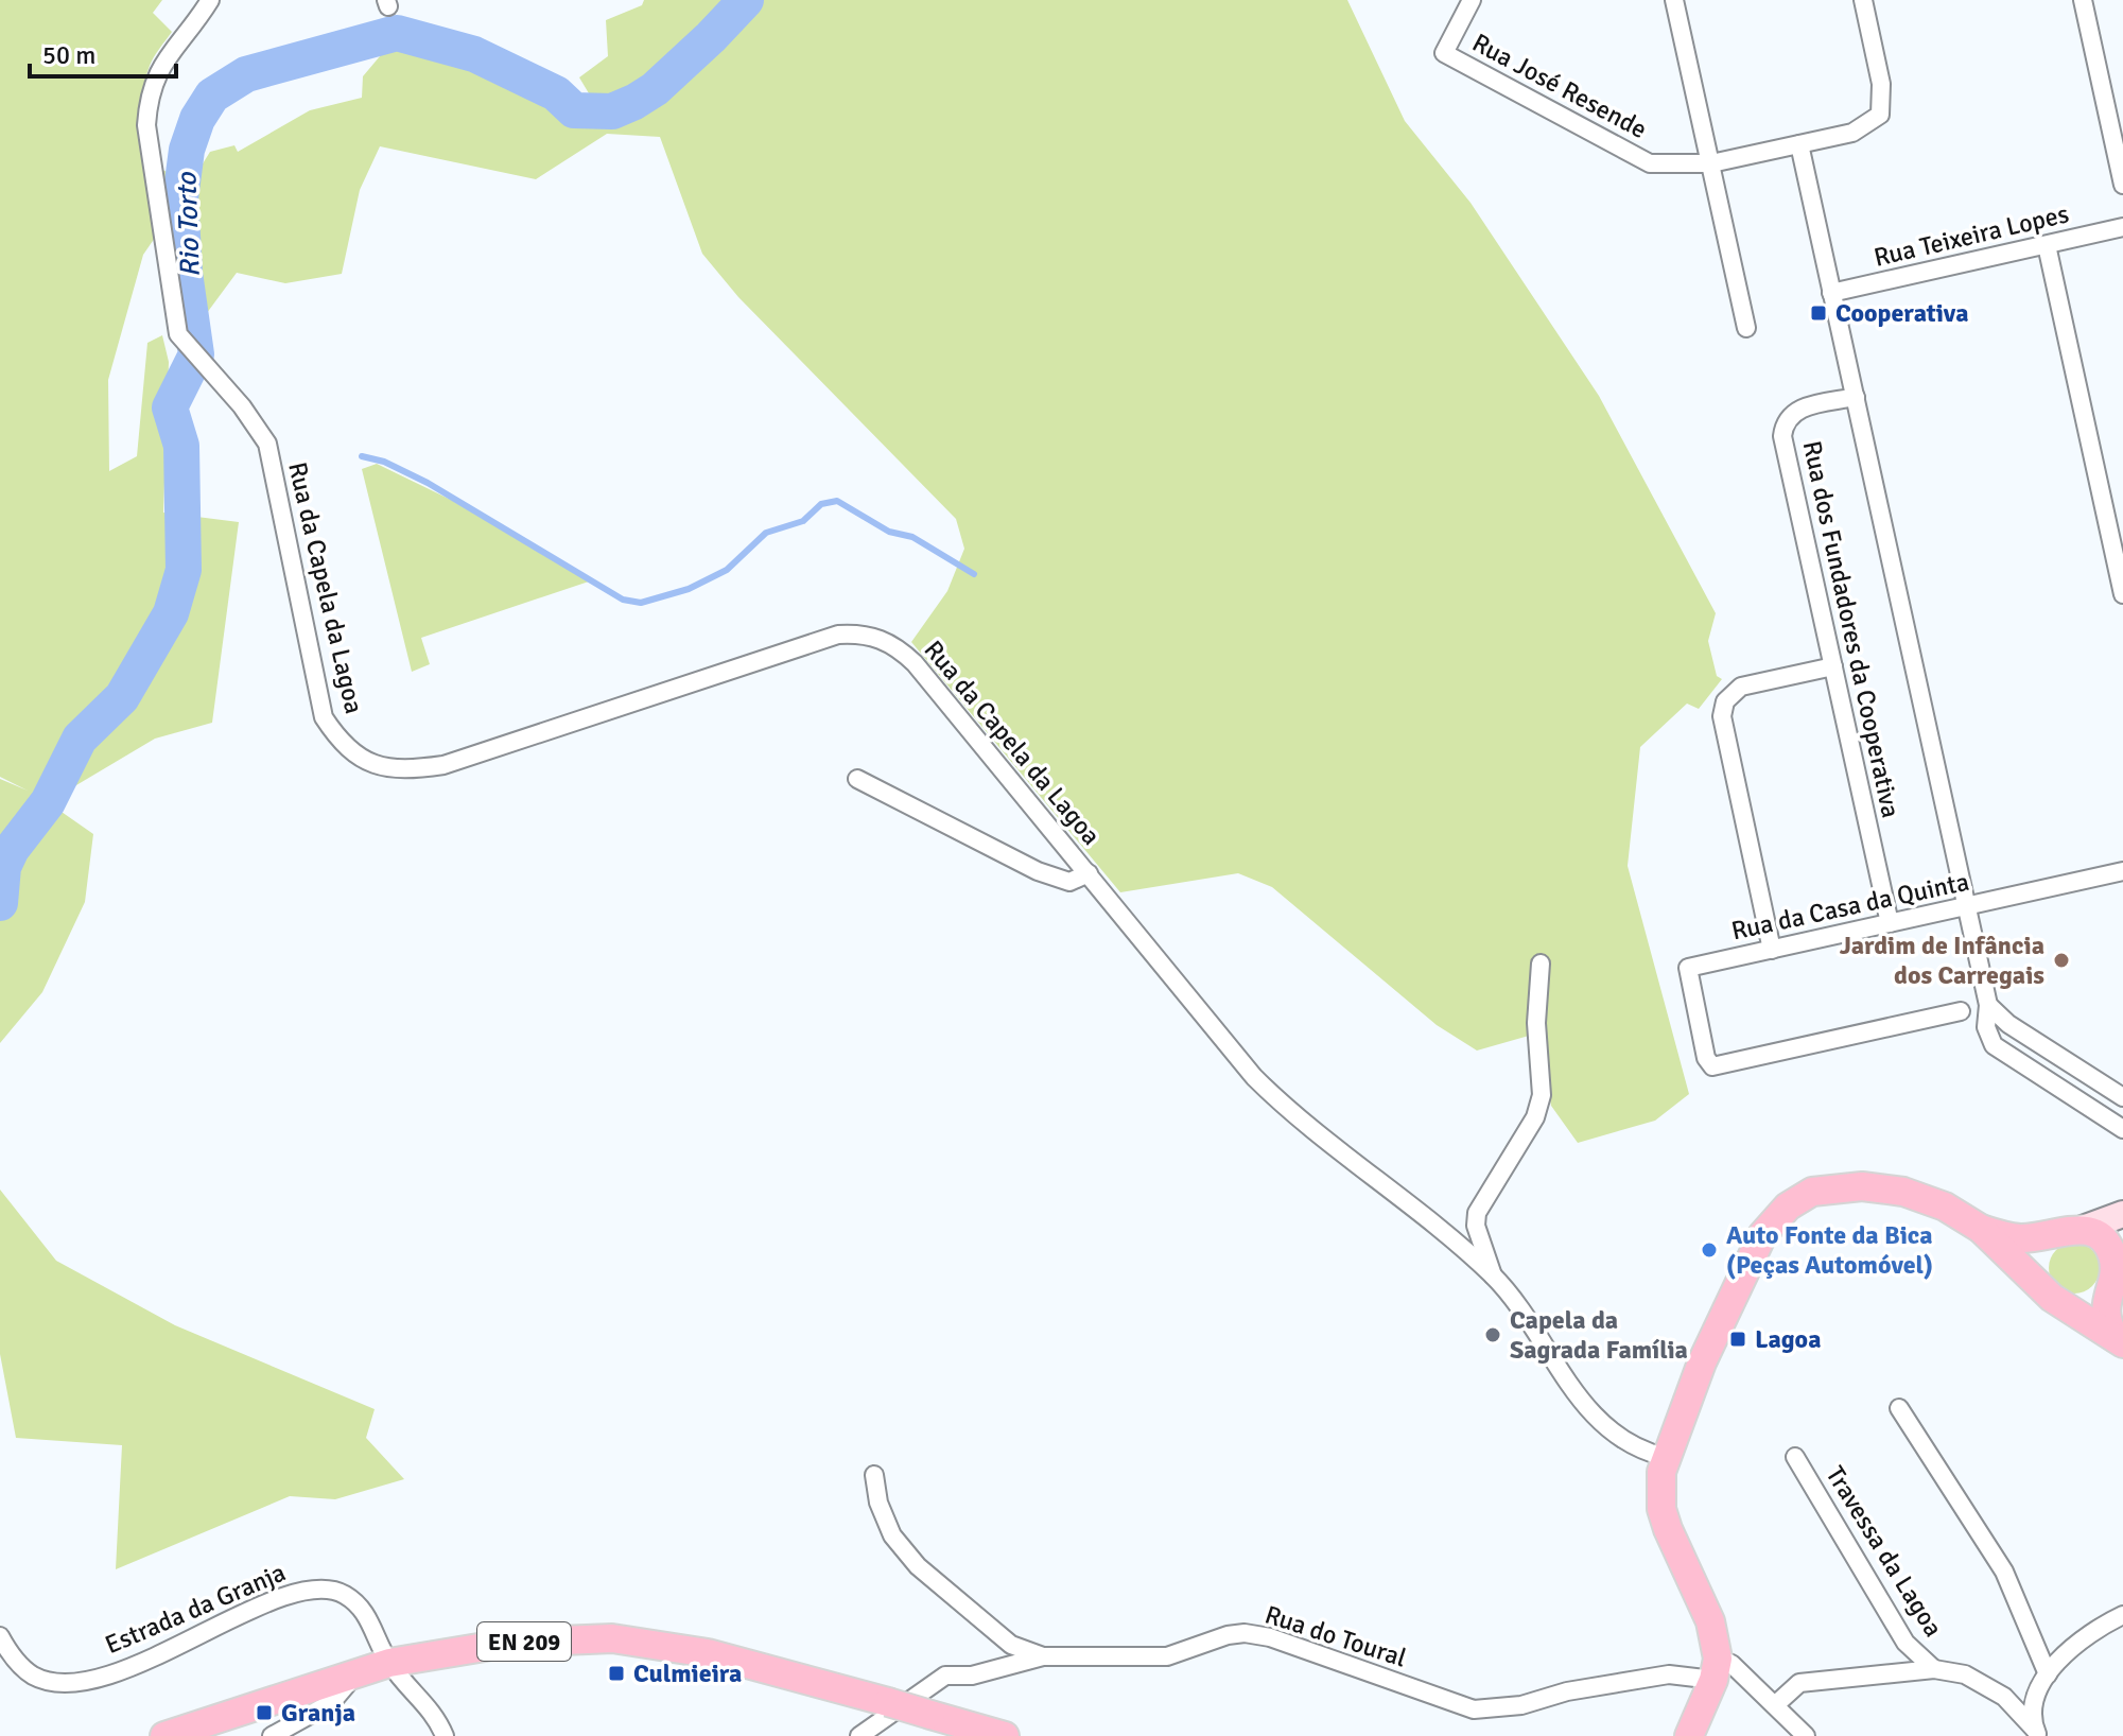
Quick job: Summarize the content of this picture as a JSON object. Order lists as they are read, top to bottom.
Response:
{
  "streets": {
    "main road": ["EN 209"],
    "street": [
      "Rua José Resende",
      "Rua Teixeira Lopes",
      "Rua da Capela da Lagoa",
      "Rua dos Fundadores da Cooperativa",
      "Rua da Casa da Quinta",
      "Travessa da Lagoa",
      "Estrada da Granja",
      "Rua do Toural"
    ]
  },
  "crossings": [
    ["Rua dos Fundadores da Cooperativa", "Rua da Casa da Quinta"],
    ["Estrada da Granja", "EN 209"]
  ],
  "water": ["Rio Torto"],
  "places": {
    "transit": [
      "Cooperativa",
      "Lagoa",
      "Culmieira",
      "Granja"
    ],
    "other": ["Jardim de Infância dos Carregais", "Auto Fonte da Bica (Peças Automóvel)", "Capela da Sagrada Família"]
  },
  "scale_bar": "50 m"
}
